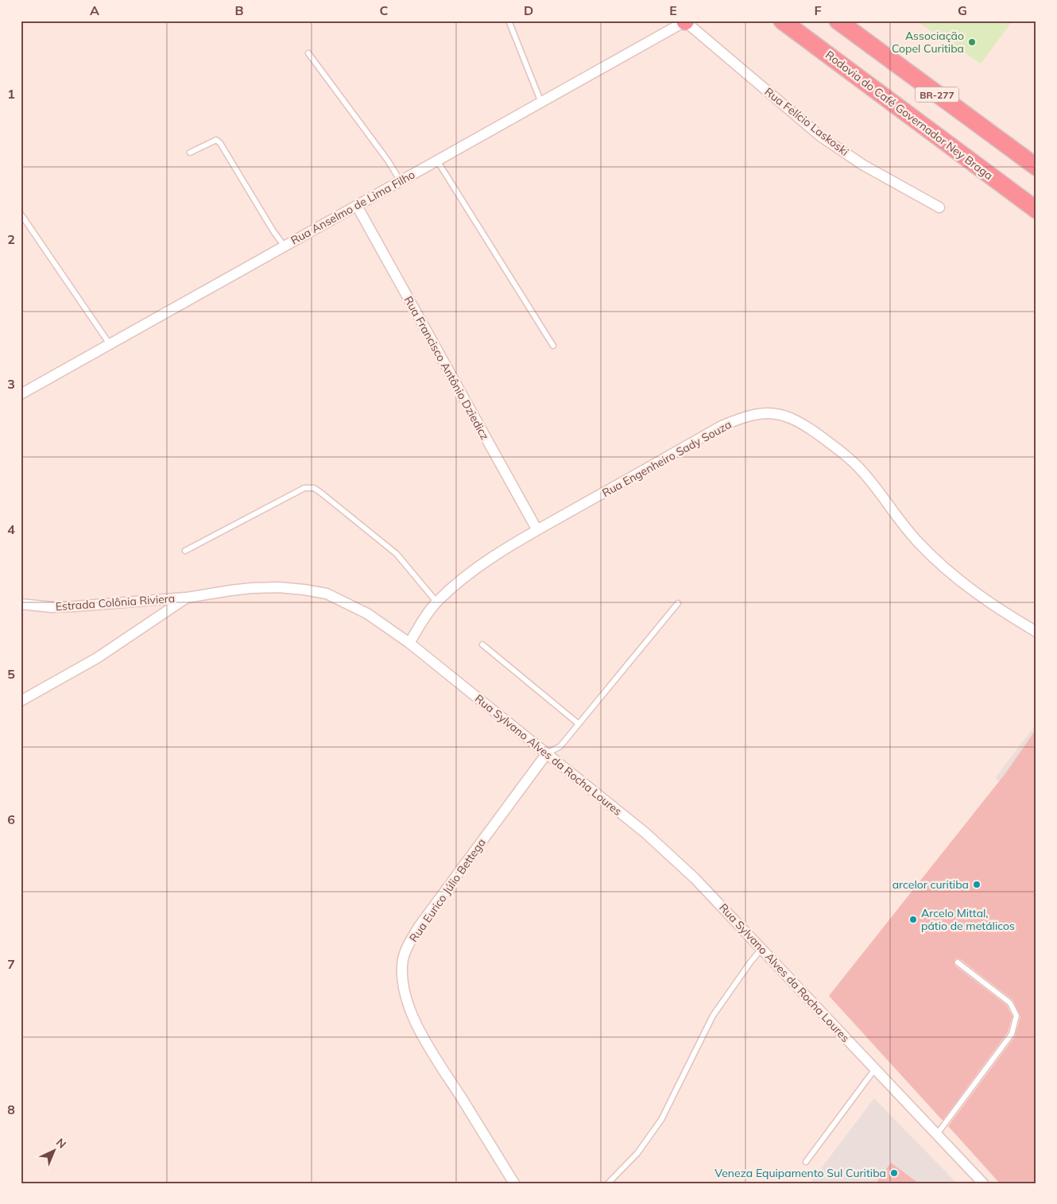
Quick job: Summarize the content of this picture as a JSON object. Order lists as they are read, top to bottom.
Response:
{
  "streets": {
    "highway": ["BR-277", "Rodovia do Café Governador Ney Braga"],
    "street": [
      "Rua Felício Laskoski",
      "Rua Anselmo de Lima Filho",
      "Rua Francisco Antônio Dziedicz",
      "Rua Engenheiro Sady Souza",
      "Estrada Colônia Riviera",
      "Rua Sylvano Alves da Rocha Loures",
      "Rua Eurico Júlio Bettega"
    ]
  },
  "crossings": [
    ["Rua Felício Laskoski", "Rua Anselmo de Lima Filho"],
    ["Rua Anselmo de Lima Filho", "Rua Francisco Antônio Dziedicz"],
    ["Rua Francisco Antônio Dziedicz", "Rua Engenheiro Sady Souza"],
    ["Rua Engenheiro Sady Souza", "Rua Sylvano Alves da Rocha Loures"],
    ["Estrada Colônia Riviera", "Rua Sylvano Alves da Rocha Loures"],
    ["Rua Sylvano Alves da Rocha Loures", "Rua Eurico Júlio Bettega"]
  ],
  "places": [
    "Associação Copel Curitiba",
    "arcelor curitiba",
    "Arcelo Mittal, pátio de metálicos",
    "Veneza Equipamento Sul Curitiba"
  ],
  "north": "top right",
  "grid": {
    "columns": [
      "A",
      "B",
      "C",
      "D",
      "E",
      "F",
      "G"
    ],
    "rows": [
      "1",
      "2",
      "3",
      "4",
      "5",
      "6",
      "7",
      "8"
    ]
  }
}
